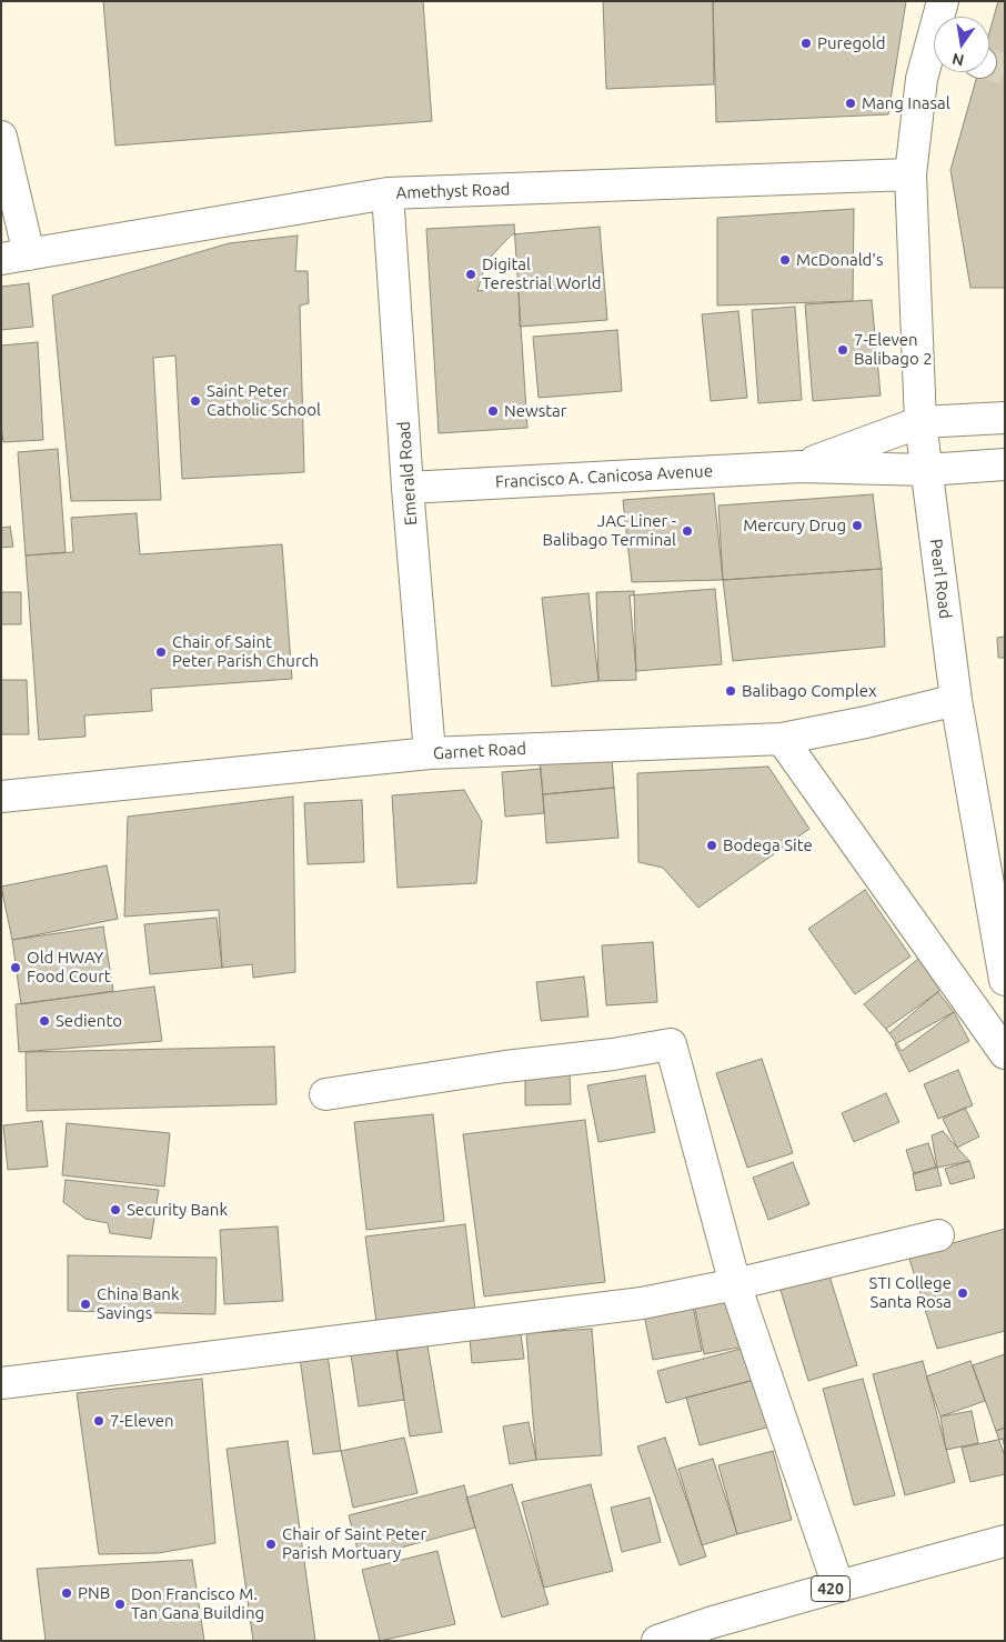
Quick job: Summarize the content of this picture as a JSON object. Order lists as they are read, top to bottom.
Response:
{
  "streets": {
    "street": [
      "Amethyst Road",
      "Emerald Road",
      "Francisco A. Canicosa Avenue",
      "Pearl Road",
      "Garnet Road",
      "420"
    ]
  },
  "crossings": [
    ["Amethyst Road", "Emerald Road"],
    ["Amethyst Road", "Pearl Road"],
    ["Emerald Road", "Francisco A. Canicosa Avenue"],
    ["Emerald Road", "Garnet Road"],
    ["Francisco A. Canicosa Avenue", "Pearl Road"],
    ["Pearl Road", "Garnet Road"]
  ],
  "places": [
    "Puregold",
    "Mang Inasal",
    "McDonald's",
    "Digital Terestrial World",
    "7-Eleven Balibago 2",
    "Saint Peter Catholic School",
    "Newstar",
    "Mercury Drug",
    "JAC Liner - Balibago Terminal",
    "Chair of Saint Peter Parish Church",
    "Balibago Complex",
    "Bodega Site",
    "Old HWAY Food Court",
    "Sediento",
    "Security Bank",
    "STI College Santa Rosa",
    "China Bank Savings",
    "7-Eleven",
    "Chair of Saint Peter Parish Mortuary",
    "PNB",
    "Don Francisco M. Tan Gana Building"
  ],
  "north": "bottom"
}
